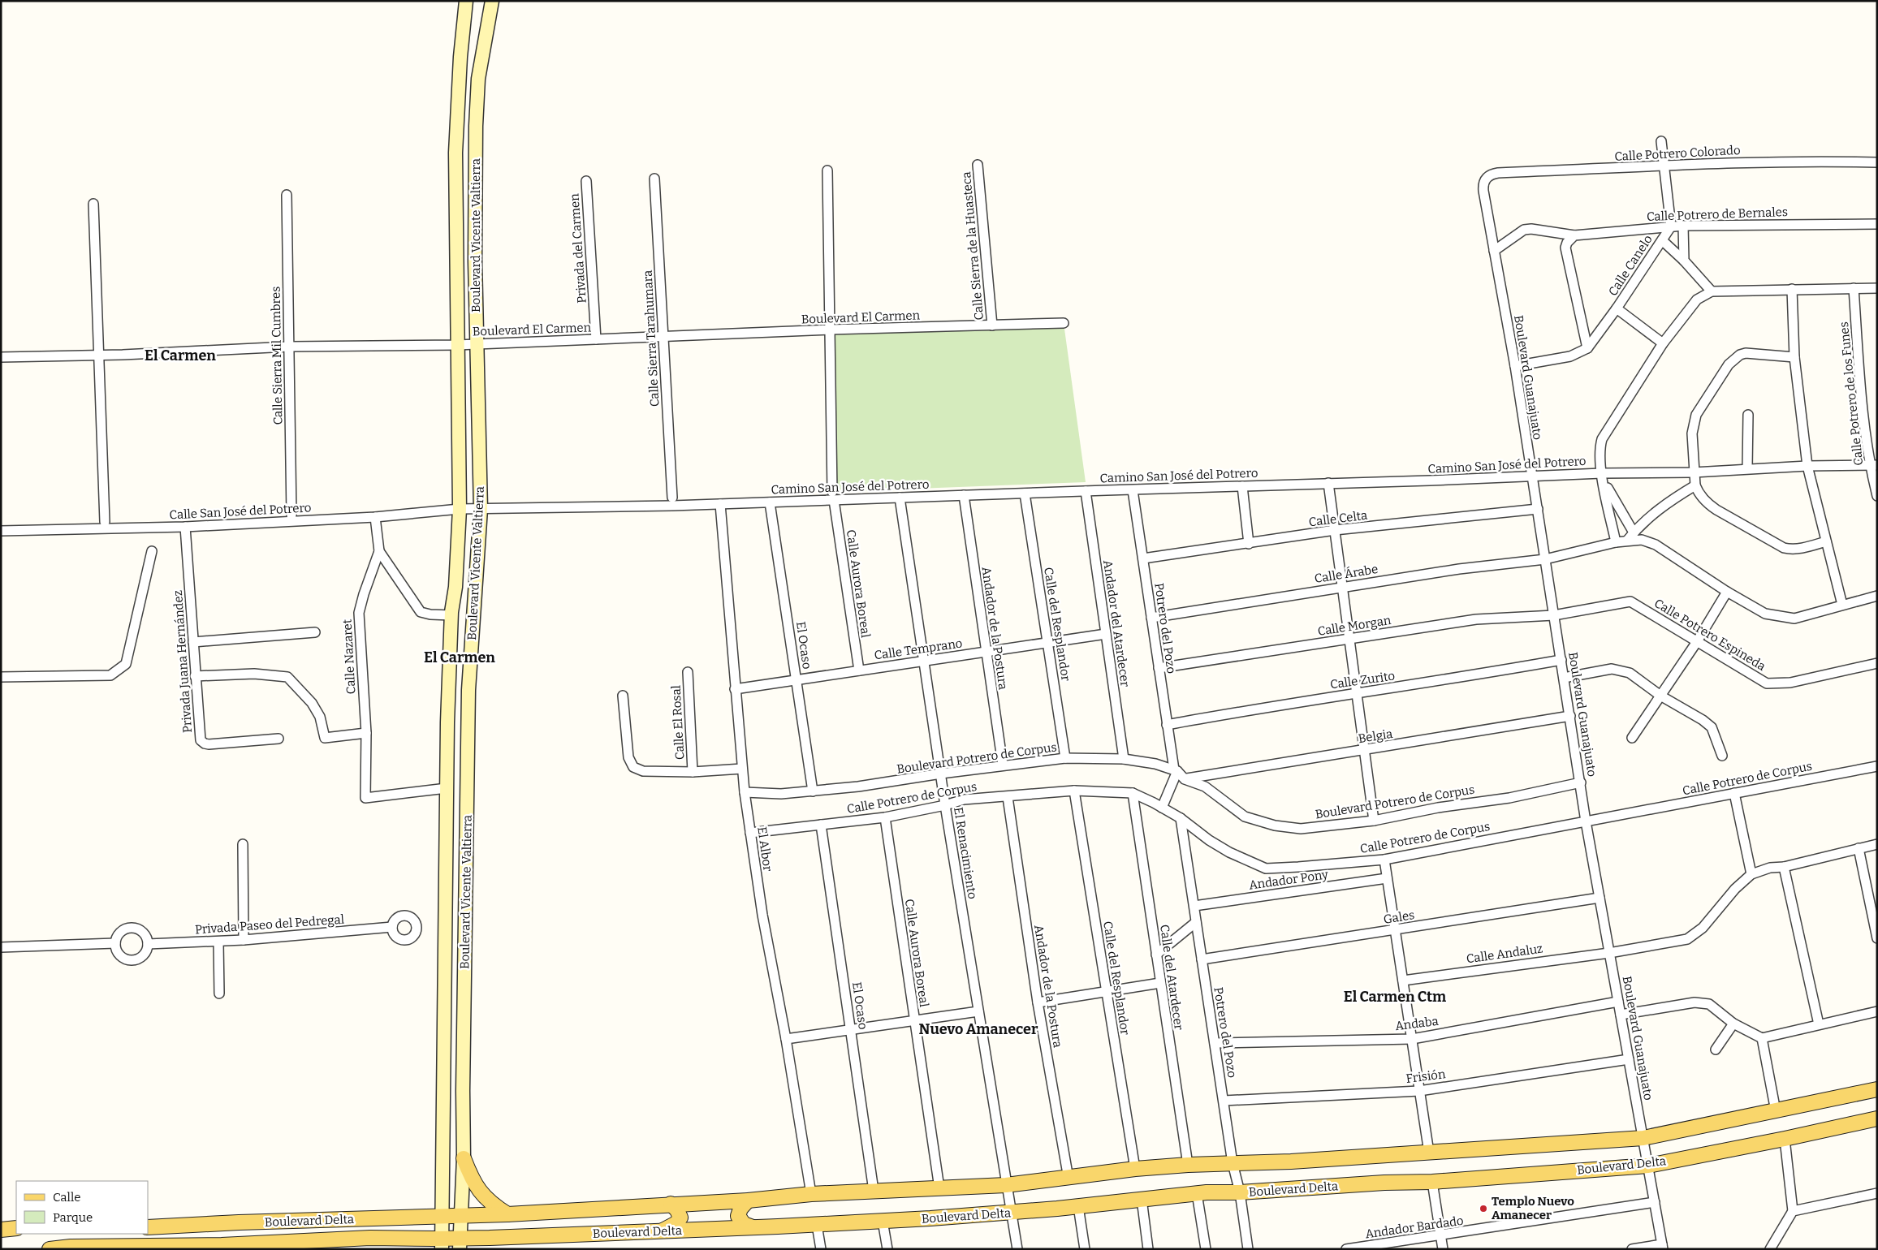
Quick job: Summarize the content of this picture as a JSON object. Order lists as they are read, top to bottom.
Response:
{
  "streets": {
    "main road": ["Boulevard Vicente Valtierra", "Boulevard Delta"],
    "street": [
      "Calle Potrero Colorado",
      "Calle Potrero de Bernales",
      "Calle Sierra de la Huasteca",
      "Privada del Carmen",
      "Calle Canelo",
      "Boulevard El Carmen",
      "Calle Sierra Tarahumara",
      "Calle Sierra Mil Cumbres",
      "Boulevard Guanajuato",
      "Calle Potrero de los Funes",
      "Camino San José del Potrero",
      "Calle San José del Potrero",
      "Calle Celta",
      "Calle Árabe",
      "Calle Aurora Boreal",
      "Andador del Atardecer",
      "Calle del Resplandor",
      "Calle Morgan",
      "Andador de la Postura",
      "Potrero del Pozo",
      "Calle Potrero Espineda",
      "El Ocaso",
      "Calle Temprano",
      "Calle Nazaret",
      "Privada Juana Hernández",
      "Calle Zurito",
      "Calle El Rosal",
      "Belgia",
      "Boulevard Potrero de Corpus",
      "Calle Potrero de Corpus",
      "El Albor",
      "El Renacimiento",
      "Andador Pony",
      "Gales",
      "Privada Paseo del Pedregal",
      "Calle Andaluz",
      "Calle del Atardecer",
      "Andaba",
      "Frisión",
      "Andador Bardado"
    ]
  },
  "crossings": [
    ["Calle Potrero Colorado", "Boulevard Guanajuato"],
    ["Calle Potrero de Bernales", "Calle Canelo"],
    ["Calle Potrero de Bernales", "Boulevard Guanajuato"],
    ["Boulevard Vicente Valtierra", "Boulevard El Carmen"],
    ["Boulevard Vicente Valtierra", "Camino San José del Potrero"],
    ["Boulevard Vicente Valtierra", "Calle San José del Potrero"],
    ["Boulevard Vicente Valtierra", "Calle Nazaret"],
    ["Boulevard Vicente Valtierra", "Boulevard Delta"],
    ["Calle Sierra de la Huasteca", "Boulevard El Carmen"],
    ["Privada del Carmen", "Boulevard El Carmen"],
    ["Calle Canelo", "Boulevard Guanajuato"],
    ["Boulevard El Carmen", "Calle Sierra Tarahumara"],
    ["Boulevard El Carmen", "Calle Sierra Mil Cumbres"],
    ["Boulevard El Carmen", "Calle Aurora Boreal"],
    ["Boulevard Guanajuato", "Camino San José del Potrero"],
    ["Boulevard Guanajuato", "Calle Celta"],
    ["Boulevard Guanajuato", "Calle Árabe"],
    ["Boulevard Guanajuato", "Calle Morgan"],
    ["Boulevard Guanajuato", "Calle Potrero Espineda"],
    ["Boulevard Guanajuato", "Calle Zurito"],
    ["Boulevard Guanajuato", "Belgia"],
    ["Boulevard Guanajuato", "Boulevard Potrero de Corpus"],
    ["Boulevard Guanajuato", "Calle Potrero de Corpus"],
    ["Boulevard Guanajuato", "Gales"],
    ["Boulevard Guanajuato", "Calle Andaluz"],
    ["Boulevard Guanajuato", "Andaba"],
    ["Boulevard Guanajuato", "Frisión"],
    ["Boulevard Guanajuato", "Boulevard Delta"],
    ["Boulevard Guanajuato", "Andador Bardado"],
    ["Calle Potrero de los Funes", "Camino San José del Potrero"],
    ["Camino San José del Potrero", "Calle San José del Potrero"],
    ["Camino San José del Potrero", "Calle Aurora Boreal"],
    ["Camino San José del Potrero", "Andador del Atardecer"],
    ["Camino San José del Potrero", "Calle del Resplandor"],
    ["Camino San José del Potrero", "Andador de la Postura"],
    ["Camino San José del Potrero", "Potrero del Pozo"],
    ["Camino San José del Potrero", "El Ocaso"],
    ["Camino San José del Potrero", "El Albor"],
    ["Camino San José del Potrero", "El Renacimiento"],
    ["Calle San José del Potrero", "Calle Nazaret"],
    ["Calle San José del Potrero", "Privada Juana Hernández"],
    ["Calle Celta", "Potrero del Pozo"],
    ["Calle Árabe", "Potrero del Pozo"],
    ["Calle Aurora Boreal", "Calle Temprano"],
    ["Calle Aurora Boreal", "Calle Potrero de Corpus"],
    ["Calle Aurora Boreal", "Boulevard Delta"],
    ["Andador del Atardecer", "Calle Temprano"],
    ["Andador del Atardecer", "Boulevard Potrero de Corpus"],
    ["Calle del Resplandor", "Calle Temprano"],
    ["Calle del Resplandor", "Boulevard Potrero de Corpus"],
    ["Calle del Resplandor", "Calle Potrero de Corpus"],
    ["Calle del Resplandor", "Boulevard Delta"],
    ["Calle Morgan", "Potrero del Pozo"],
    ["Calle Morgan", "Calle Potrero Espineda"],
    ["Andador de la Postura", "Calle Temprano"],
    ["Andador de la Postura", "Boulevard Potrero de Corpus"],
    ["Andador de la Postura", "Calle Potrero de Corpus"],
    ["Andador de la Postura", "Boulevard Delta"],
    ["Potrero del Pozo", "Calle Zurito"],
    ["Potrero del Pozo", "Boulevard Potrero de Corpus"],
    ["Potrero del Pozo", "Calle Potrero de Corpus"],
    ["Potrero del Pozo", "Andador Pony"],
    ["Potrero del Pozo", "Gales"],
    ["Potrero del Pozo", "Andaba"],
    ["Potrero del Pozo", "Frisión"],
    ["Potrero del Pozo", "Boulevard Delta"],
    ["El Ocaso", "Calle Temprano"],
    ["El Ocaso", "Boulevard Potrero de Corpus"],
    ["El Ocaso", "Calle Potrero de Corpus"],
    ["El Ocaso", "Boulevard Delta"],
    ["Calle Temprano", "El Albor"],
    ["Calle Temprano", "El Renacimiento"],
    ["Belgia", "Boulevard Potrero de Corpus"],
    ["Boulevard Potrero de Corpus", "El Albor"],
    ["Boulevard Potrero de Corpus", "El Renacimiento"],
    ["Calle Potrero de Corpus", "El Albor"],
    ["Calle Potrero de Corpus", "El Renacimiento"],
    ["Calle Potrero de Corpus", "Calle del Atardecer"],
    ["El Albor", "Boulevard Delta"],
    ["El Renacimiento", "Boulevard Delta"],
    ["Calle del Atardecer", "Boulevard Delta"]
  ],
  "districts": [
    "El Carmen",
    "El Carmen",
    "El Carmen Ctm",
    "Nuevo Amanecer"
  ],
  "places": ["Templo Nuevo Amanecer"],
  "legend": ["Calle", "Parque"]
}
